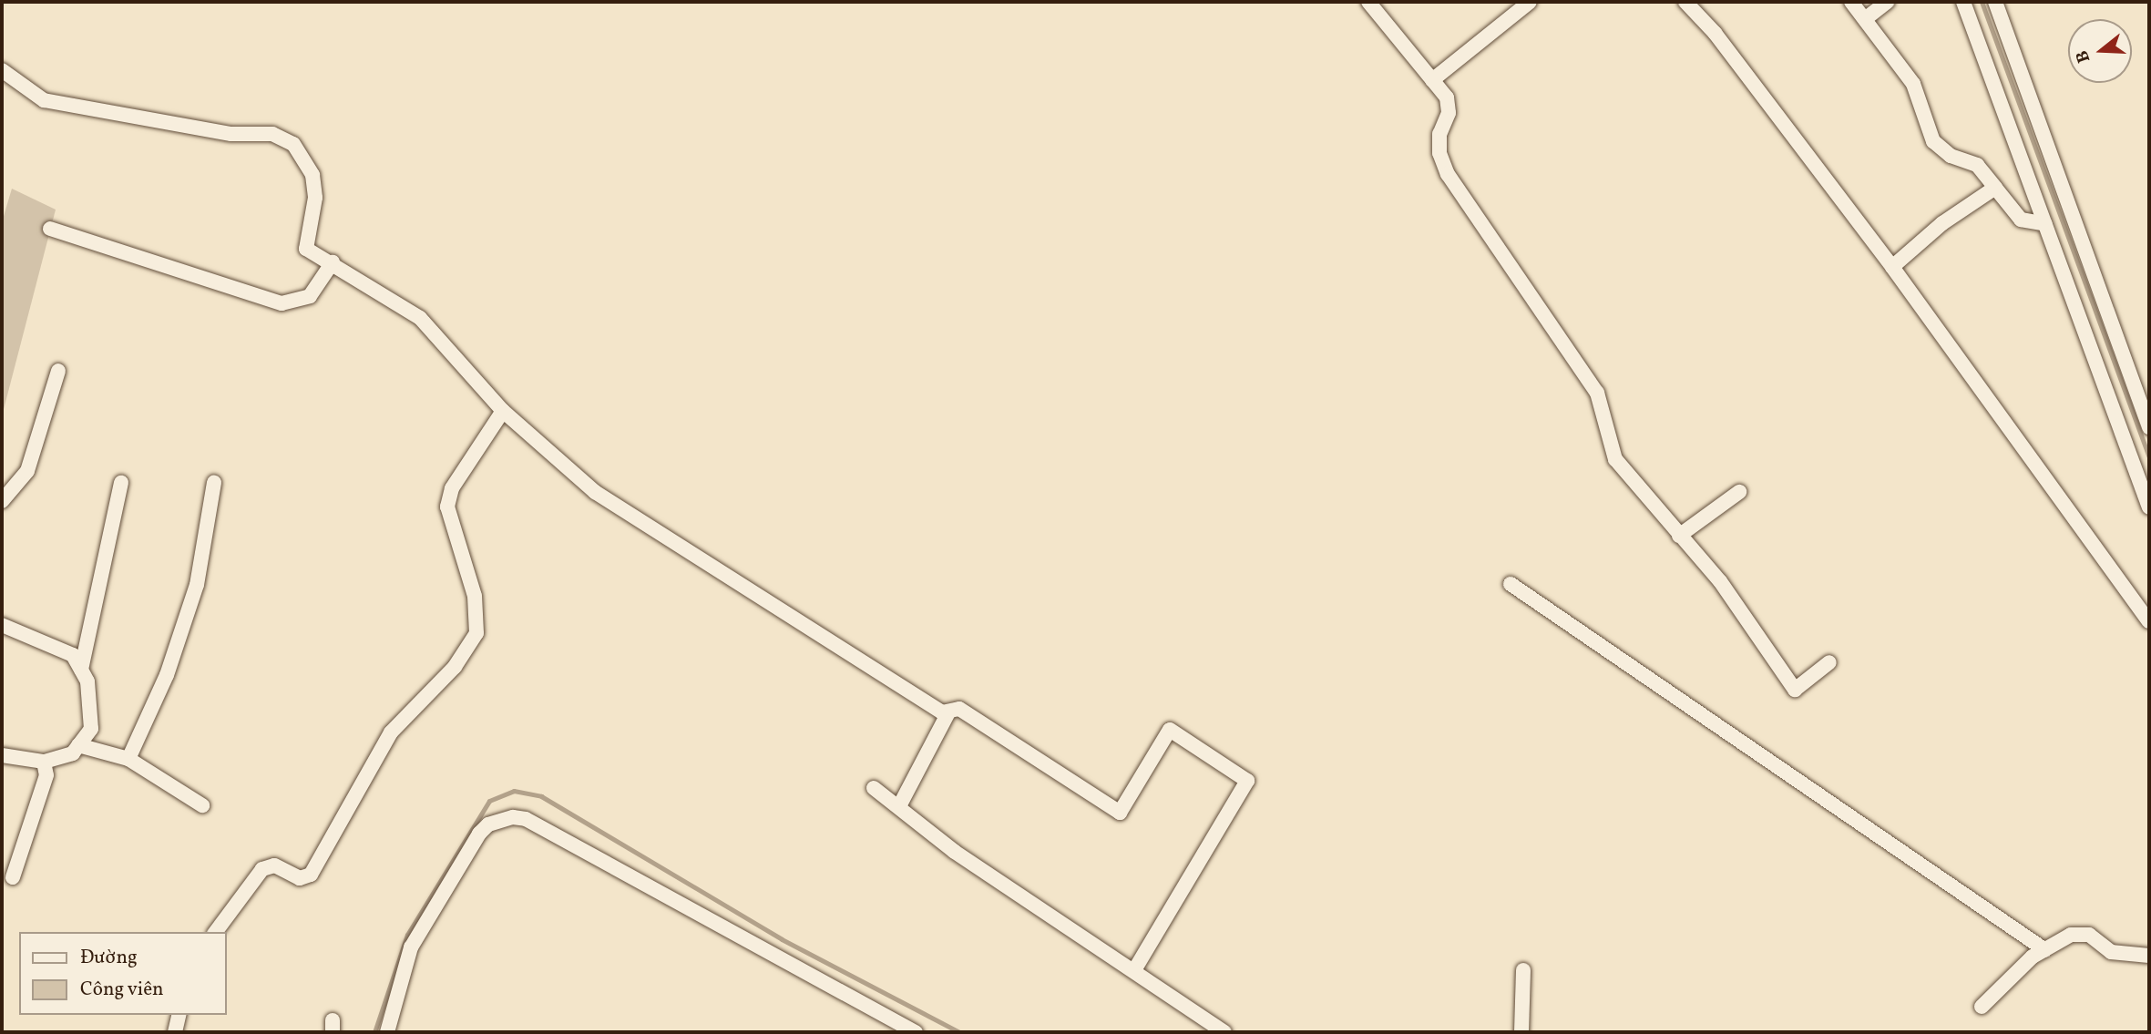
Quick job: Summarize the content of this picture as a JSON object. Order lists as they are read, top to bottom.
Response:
{
  "legend": ["Đường", "Công viên"],
  "north": "left"
}
